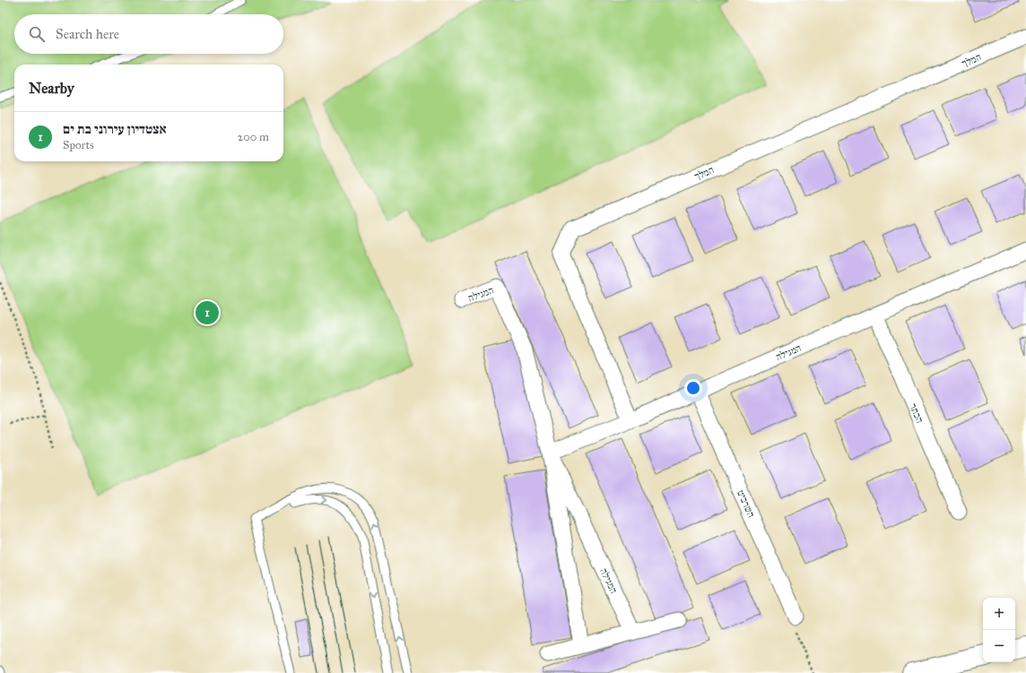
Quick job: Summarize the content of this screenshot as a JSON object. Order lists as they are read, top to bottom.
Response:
{
  "streets": {
    "street": [
      "המלך",
      "המגילה",
      "הכתר",
      "השרביט"
    ]
  },
  "crossings": [
    ["המלך", "המגילה"],
    ["המגילה", "הכתר"],
    ["המגילה", "השרביט"]
  ],
  "page": {
    "search": "Search here",
    "heading": "Nearby",
    "list": [
      {
        "mark": "1",
        "name": "אצטדיון עירוני בת ים",
        "note": "Sports",
        "value": "200 m"
      }
    ],
    "pins": "1",
    "map_buttons": ["+", "−"]
  }
}
